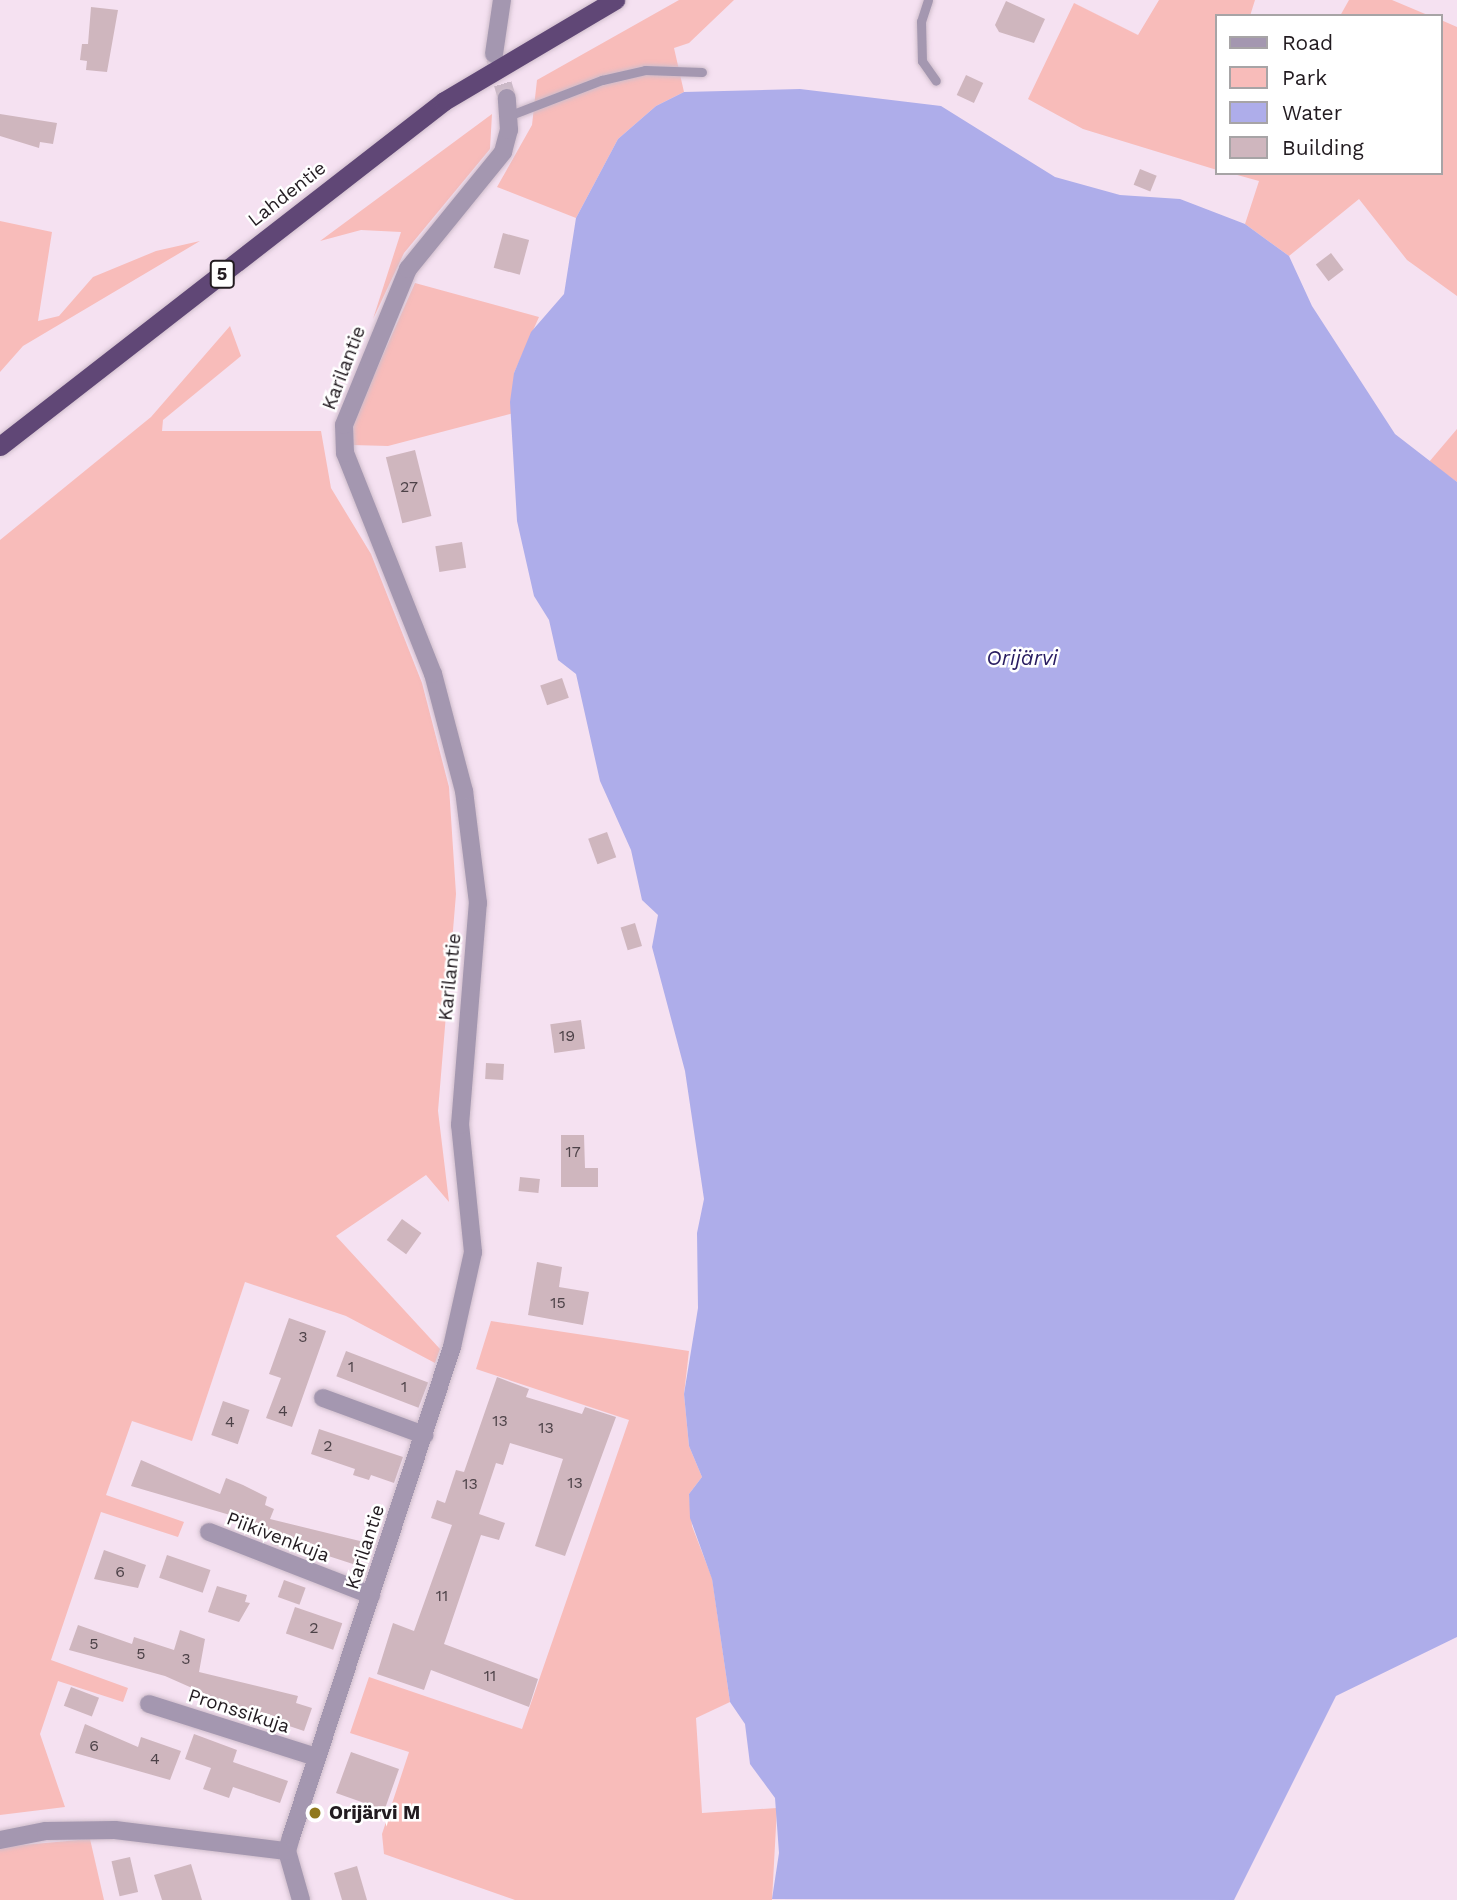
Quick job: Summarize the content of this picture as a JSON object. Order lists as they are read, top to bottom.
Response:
{
  "streets": {
    "highway": ["Lahdentie", "5"],
    "street": ["Karilantie", "Piikivenkuja", "Pronssikuja"]
  },
  "crossings": [
    ["Karilantie", "Piikivenkuja"],
    ["Karilantie", "Pronssikuja"]
  ],
  "water": ["Orijärvi"],
  "places": ["Orijärvi M"],
  "house_numbers": [
    "27",
    "19",
    "17",
    "15",
    "3",
    "1",
    "1",
    "4",
    "13",
    "4",
    "13",
    "2",
    "13",
    "13",
    "6",
    "11",
    "2",
    "5",
    "5",
    "3",
    "11",
    "6",
    "4"
  ],
  "legend": [
    "Road",
    "Park",
    "Water",
    "Building"
  ]
}
